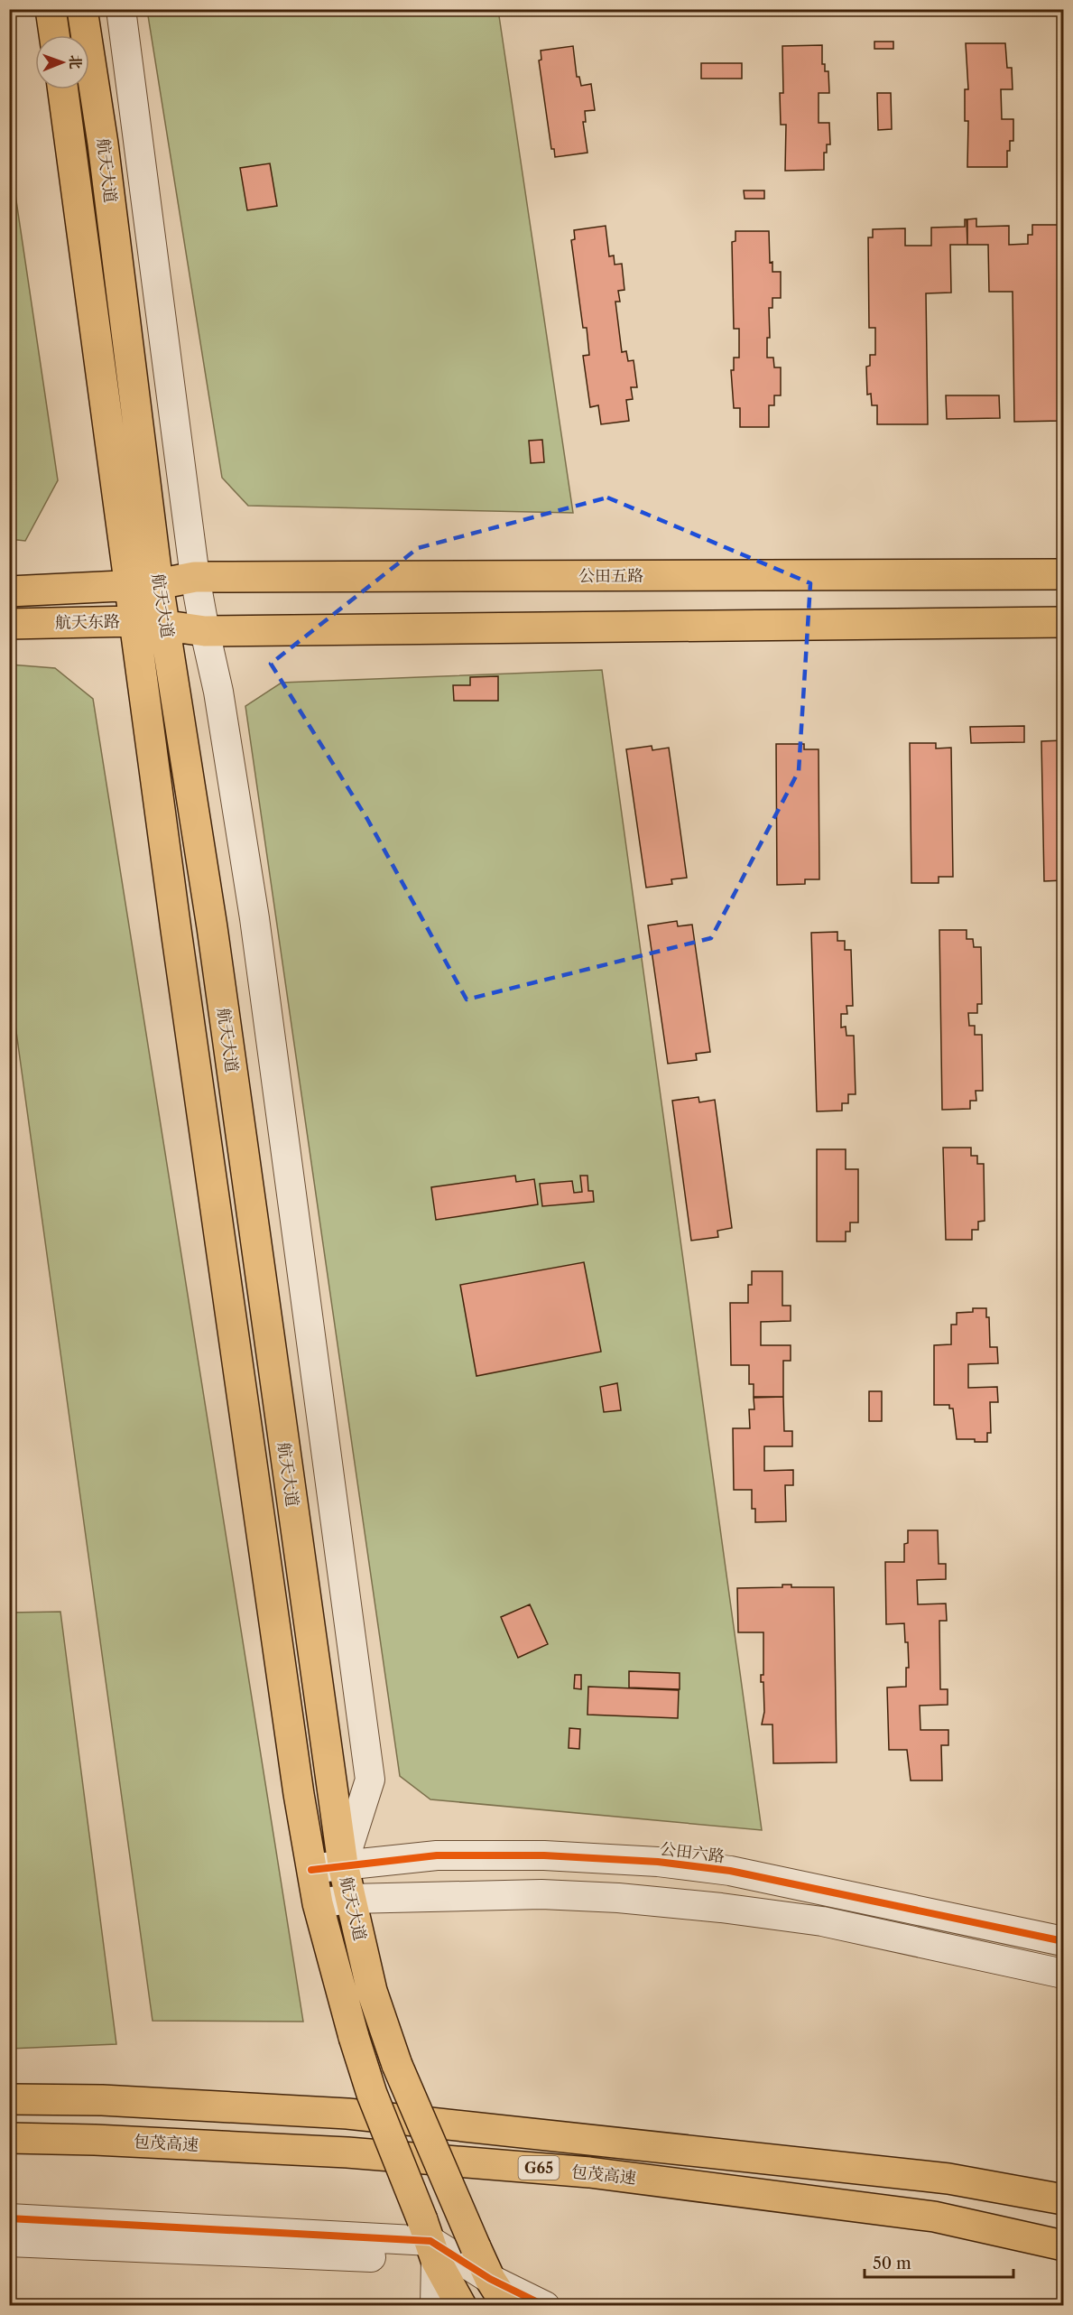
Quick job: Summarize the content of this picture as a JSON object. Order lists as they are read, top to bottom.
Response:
{
  "streets": {
    "main road": [
      "航天大道",
      "公田五路",
      "航天东路",
      "包茂高速",
      "G65"
    ],
    "street": ["公田六路"]
  },
  "crossings": [
    ["航天大道", "公田五路"],
    ["航天大道", "航天东路"],
    ["航天大道", "公田六路"],
    ["公田五路", "航天东路"]
  ],
  "scale_bar": "50 m",
  "north": "right"
}
